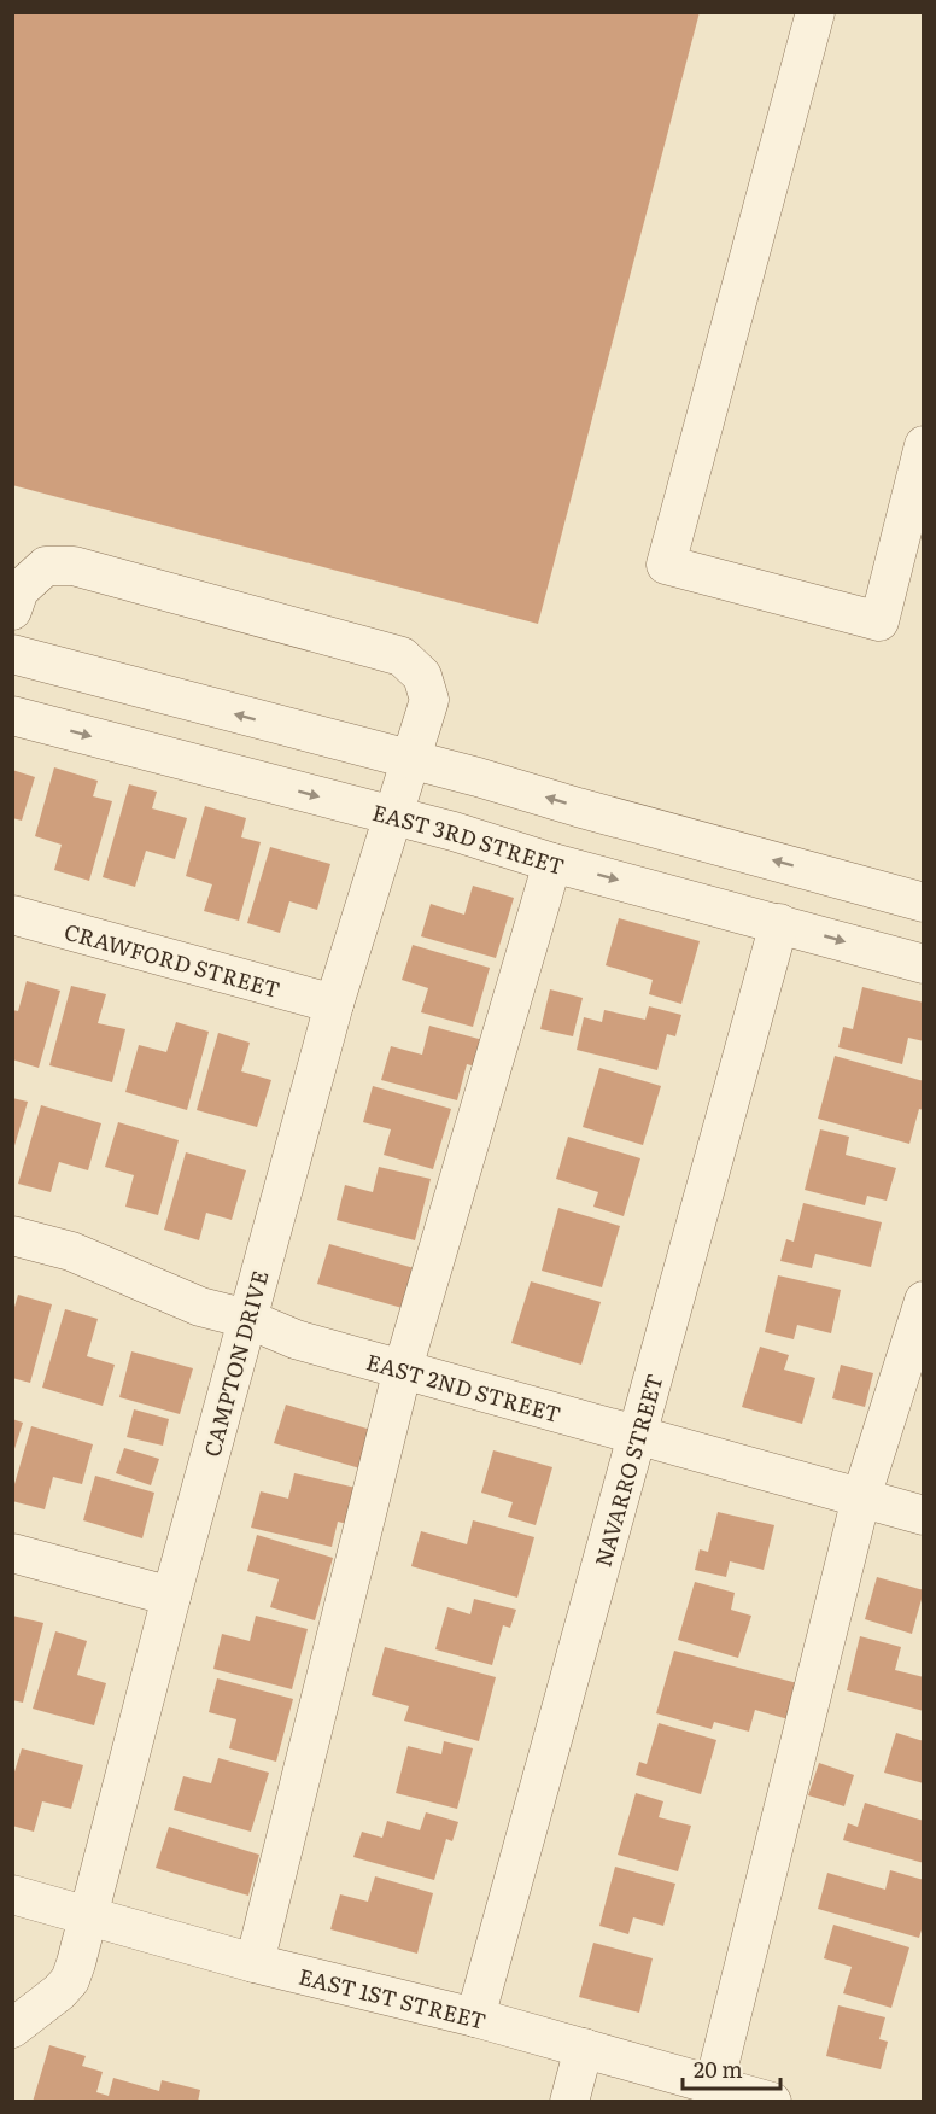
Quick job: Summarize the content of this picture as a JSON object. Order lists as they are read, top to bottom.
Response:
{
  "streets": {
    "street": [
      "EAST 3RD STREET",
      "CRAWFORD STREET",
      "CAMPTON DRIVE",
      "EAST 2ND STREET",
      "NAVARRO STREET",
      "EAST 1ST STREET"
    ]
  },
  "crossings": [
    ["EAST 3RD STREET", "CAMPTON DRIVE"],
    ["EAST 3RD STREET", "NAVARRO STREET"],
    ["CRAWFORD STREET", "CAMPTON DRIVE"],
    ["CAMPTON DRIVE", "EAST 2ND STREET"],
    ["CAMPTON DRIVE", "EAST 1ST STREET"],
    ["EAST 2ND STREET", "NAVARRO STREET"],
    ["NAVARRO STREET", "EAST 1ST STREET"]
  ],
  "scale_bar": "20 m"
}
